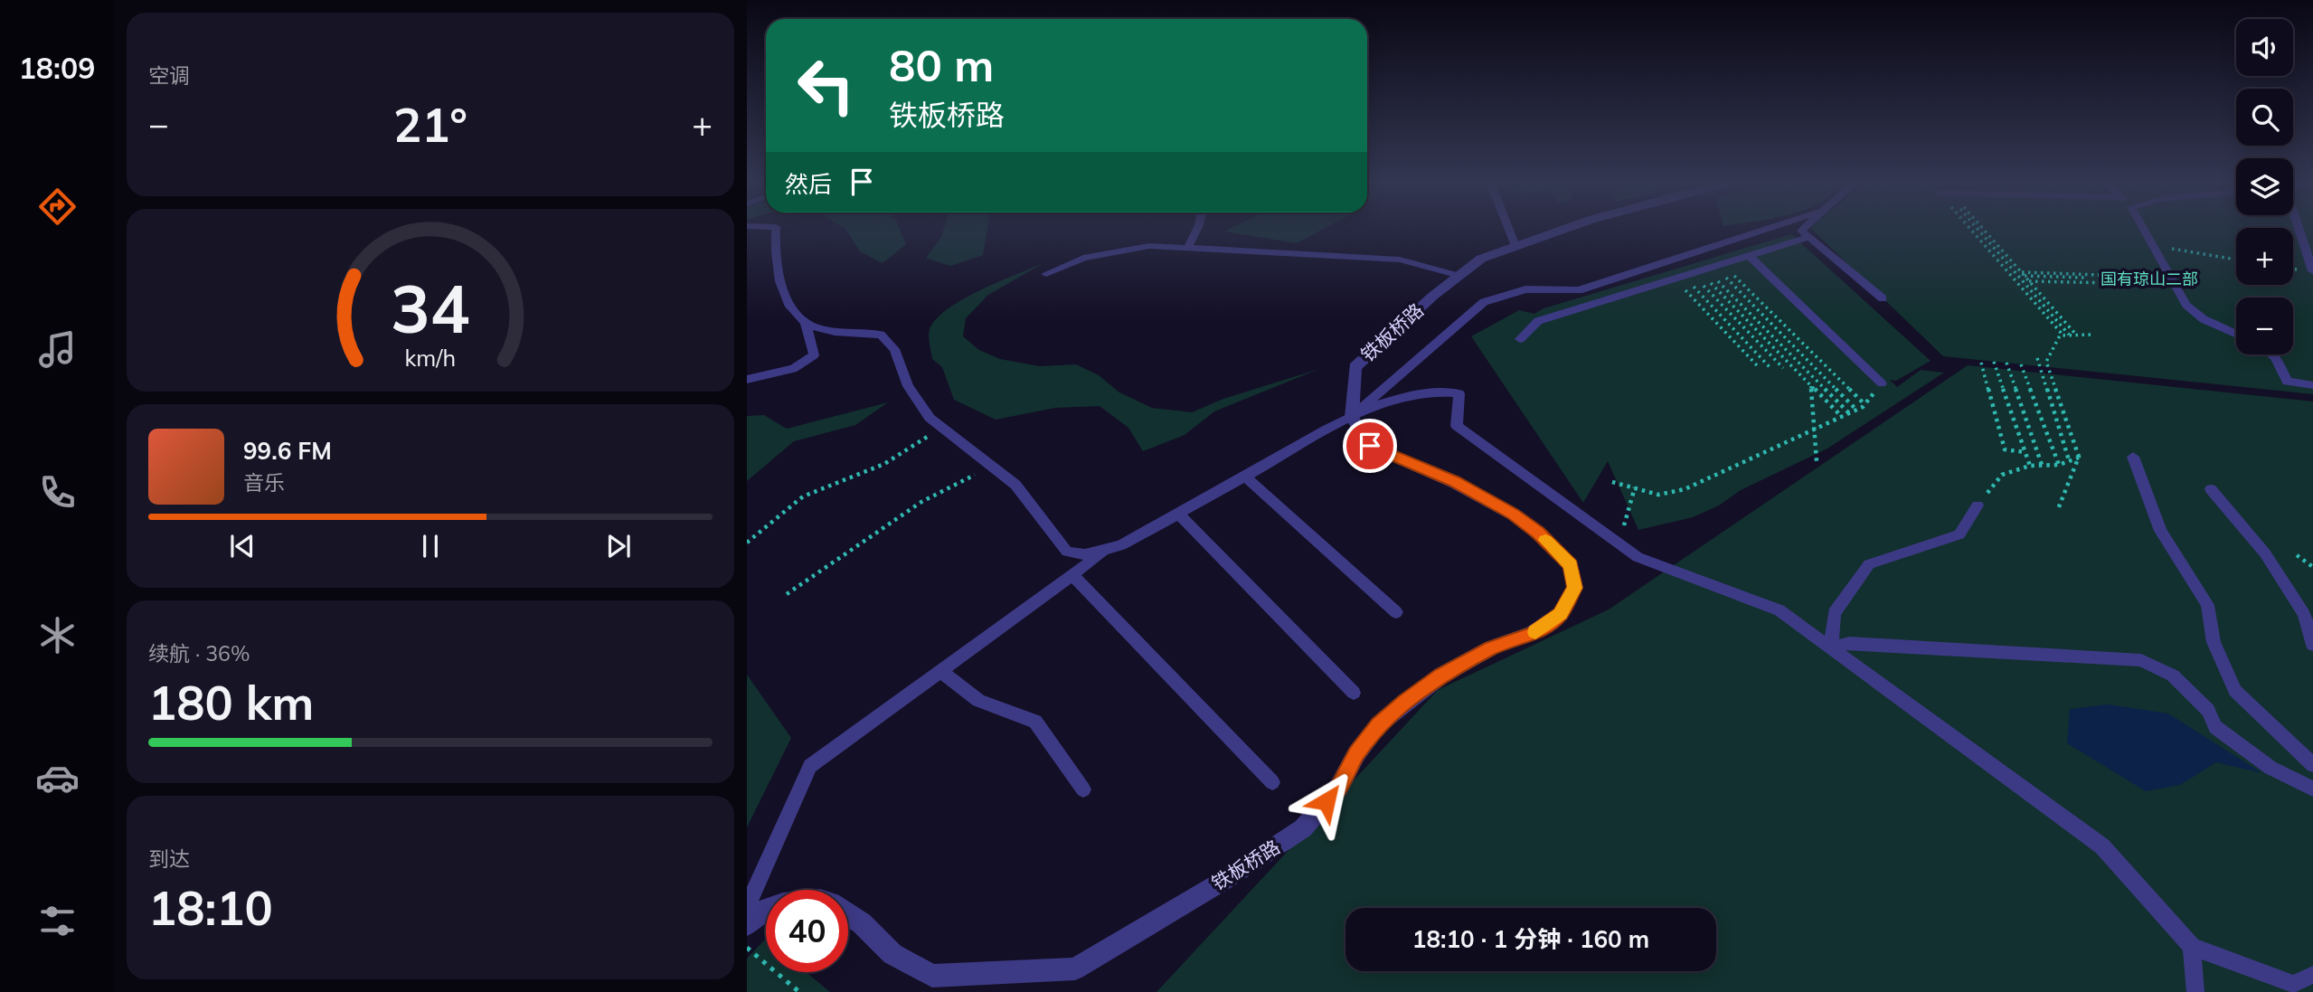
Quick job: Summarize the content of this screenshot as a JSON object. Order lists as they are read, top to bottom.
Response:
{
  "streets": {
    "street": ["铁板桥路"]
  },
  "parks": ["国有琼山二部"],
  "page": {
    "tabs": "18:09",
    "tile": [
      "空调",
      ["续航 · 36%", "180 km"],
      ["到达", "18:10"]
    ],
    "map_buttons": ["+", "−"],
    "turn": ["80 m", "铁板桥路"],
    "heat": ["−", "21°", "+"],
    "then": "然后",
    "song": ["99.6 FM", "音乐"],
    "limit": "40",
    "trip": "18:10 · 1 分钟 · 160 m",
    "gauge": ["34", "km/h"]
  }
}
